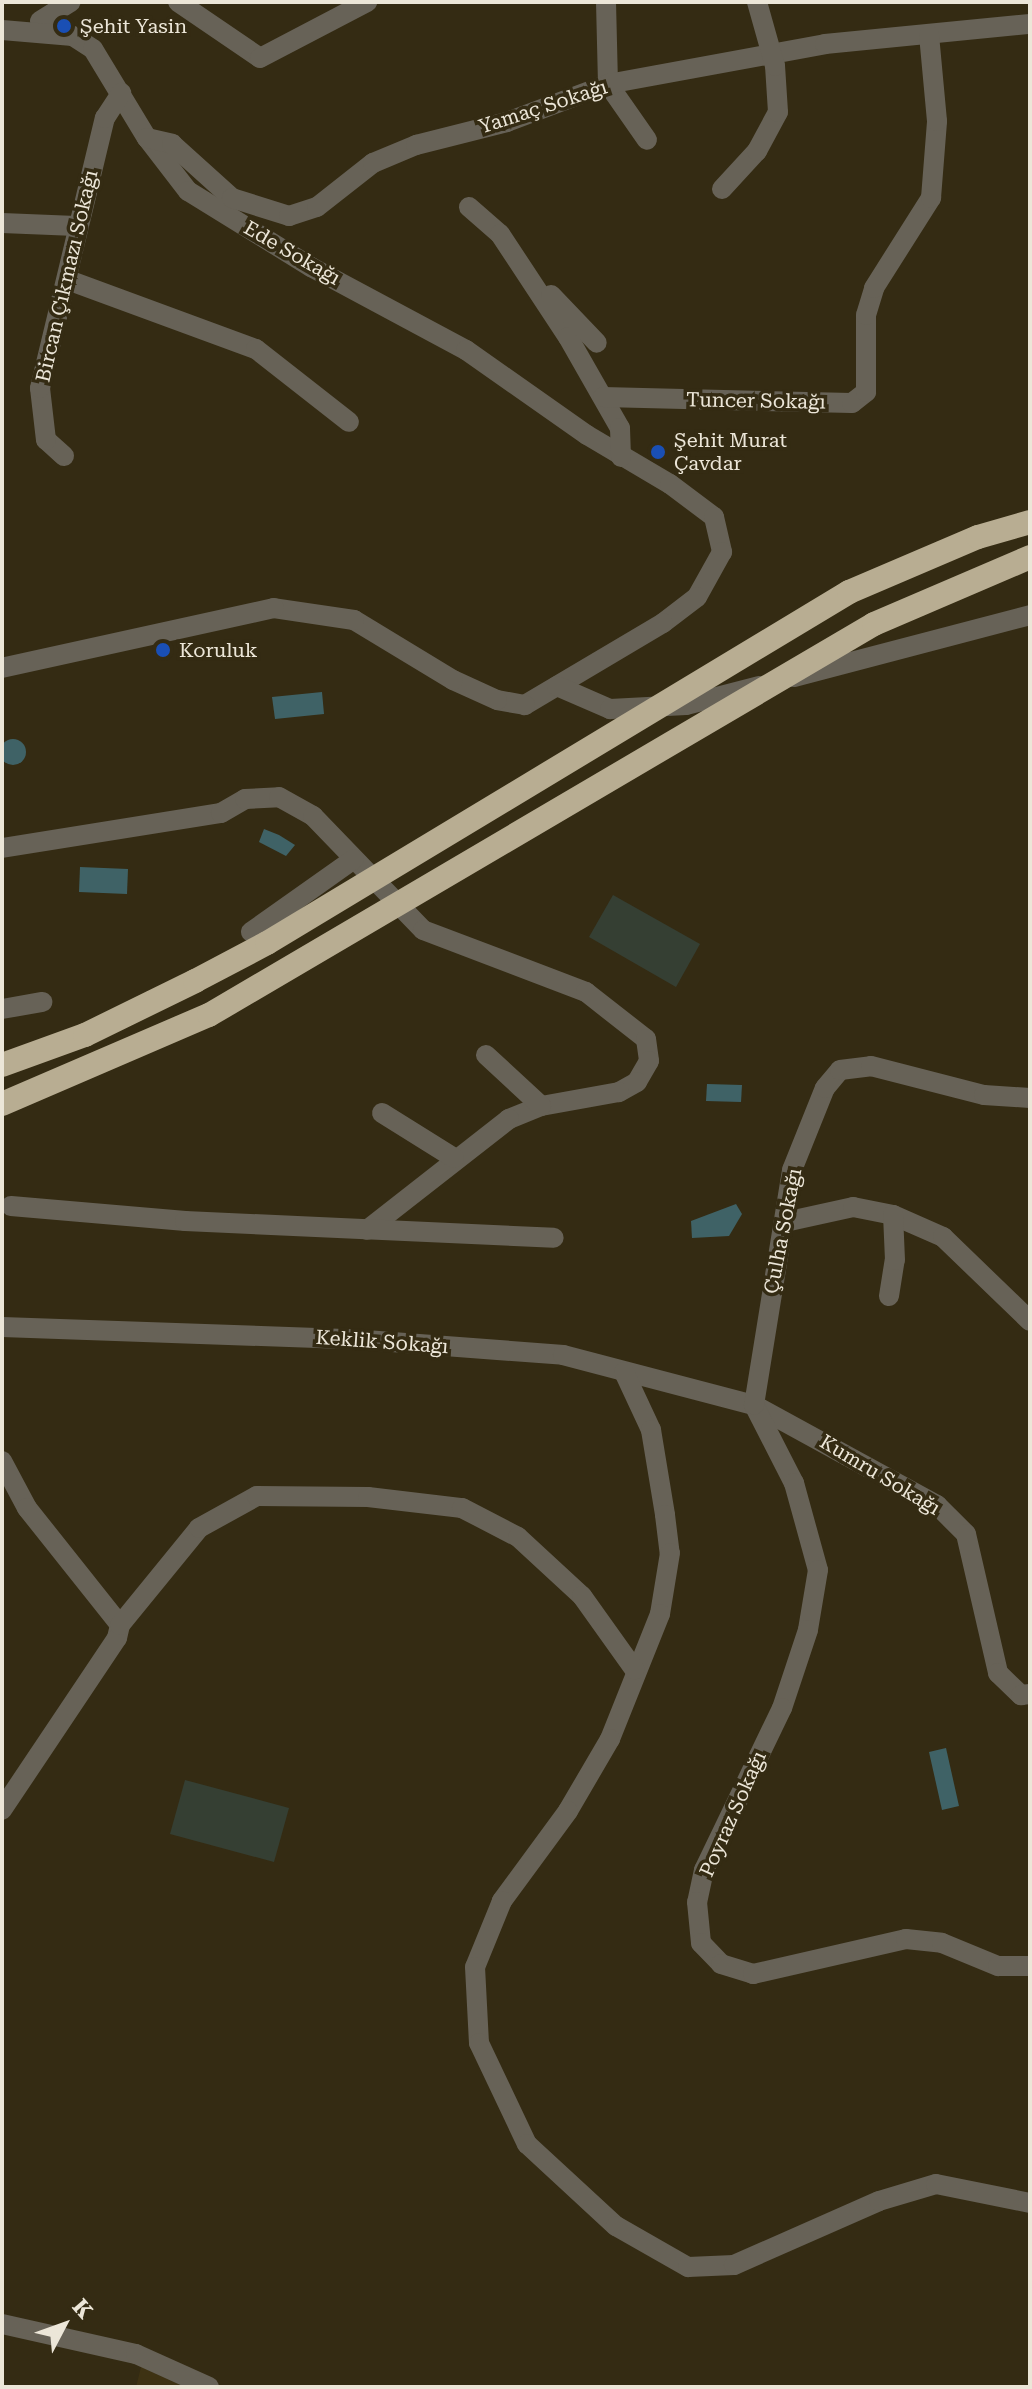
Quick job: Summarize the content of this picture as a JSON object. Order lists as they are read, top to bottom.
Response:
{
  "streets": {
    "street": [
      "Yamaç Sokağı",
      "Ede Sokağı",
      "Bircan Çıkmazı Sokağı",
      "Tuncer Sokağı",
      "Çulha Sokağı",
      "Keklik Sokağı",
      "Kumru Sokağı",
      "Poyraz Sokağı"
    ]
  },
  "crossings": [
    ["Yamaç Sokağı", "Ede Sokağı"],
    ["Yamaç Sokağı", "Tuncer Sokağı"],
    ["Ede Sokağı", "Bircan Çıkmazı Sokağı"],
    ["Çulha Sokağı", "Keklik Sokağı"],
    ["Çulha Sokağı", "Kumru Sokağı"],
    ["Çulha Sokağı", "Poyraz Sokağı"],
    ["Keklik Sokağı", "Kumru Sokağı"],
    ["Keklik Sokağı", "Poyraz Sokağı"],
    ["Kumru Sokağı", "Poyraz Sokağı"]
  ],
  "places": ["Şehit Yasin", "Şehit Murat Çavdar", "Koruluk"],
  "north": "top right"
}
